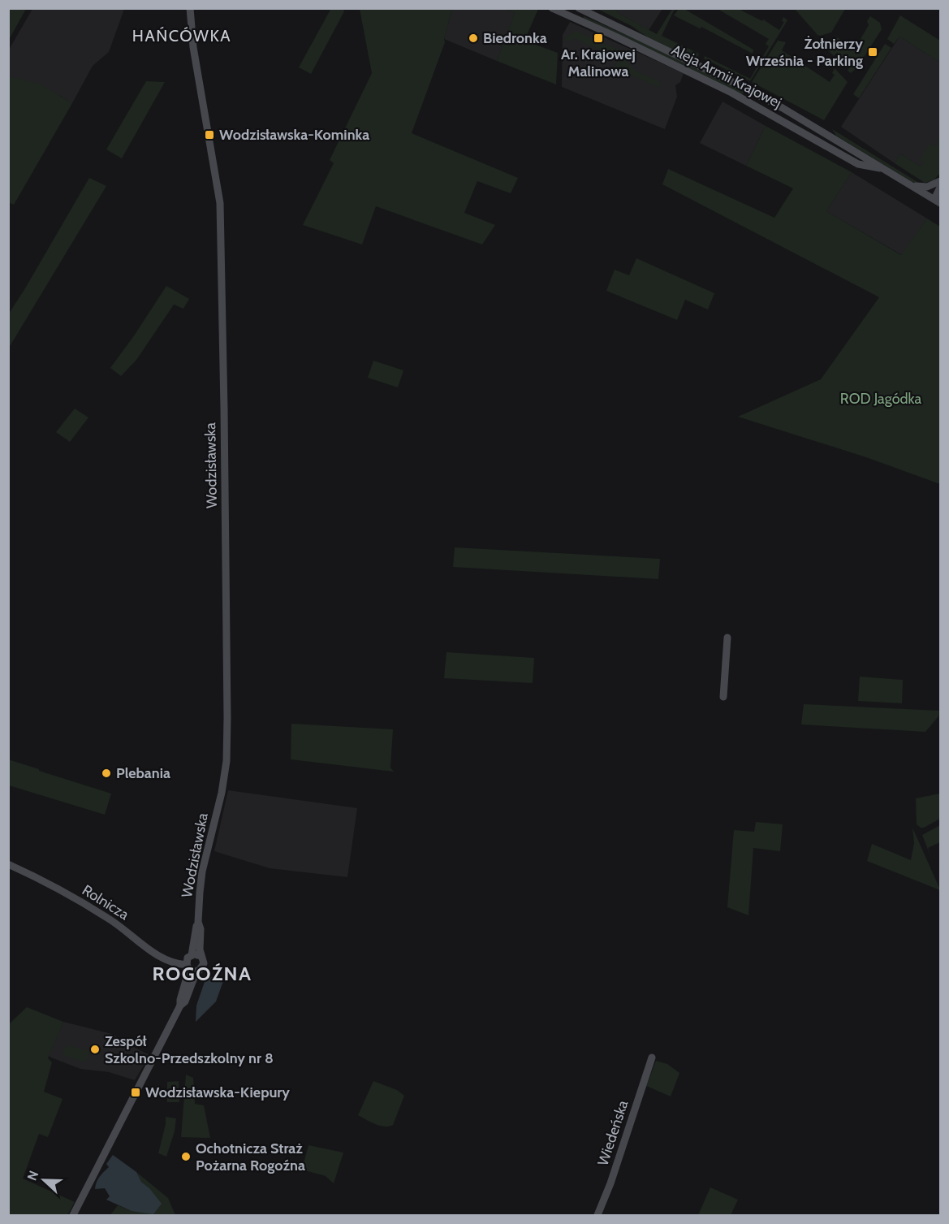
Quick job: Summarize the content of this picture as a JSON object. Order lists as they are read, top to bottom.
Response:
{
  "streets": {
    "main road": [
      "Aleja Armii Krajowej",
      "Wodzisławska",
      "Rolnicza",
      "Wiedeńska"
    ]
  },
  "crossings": [
    ["Wodzisławska", "Rolnicza"]
  ],
  "districts": ["HAŃCÓWKA", "ROGOŹNA"],
  "parks": ["ROD Jagódka"],
  "places": {
    "other": [
      "Biedronka",
      "Plebania",
      "Zespół Szkolno-Przedszkolny nr 8",
      "Ochotnicza Straż Pożarna Rogoźna"
    ],
    "transit": [
      "Ar. Krajowej Malinowa",
      "Żołnierzy Września - Parking",
      "Wodzisławska-Kominka",
      "Wodzisławska-Kiepury"
    ]
  },
  "north": "left"
}
